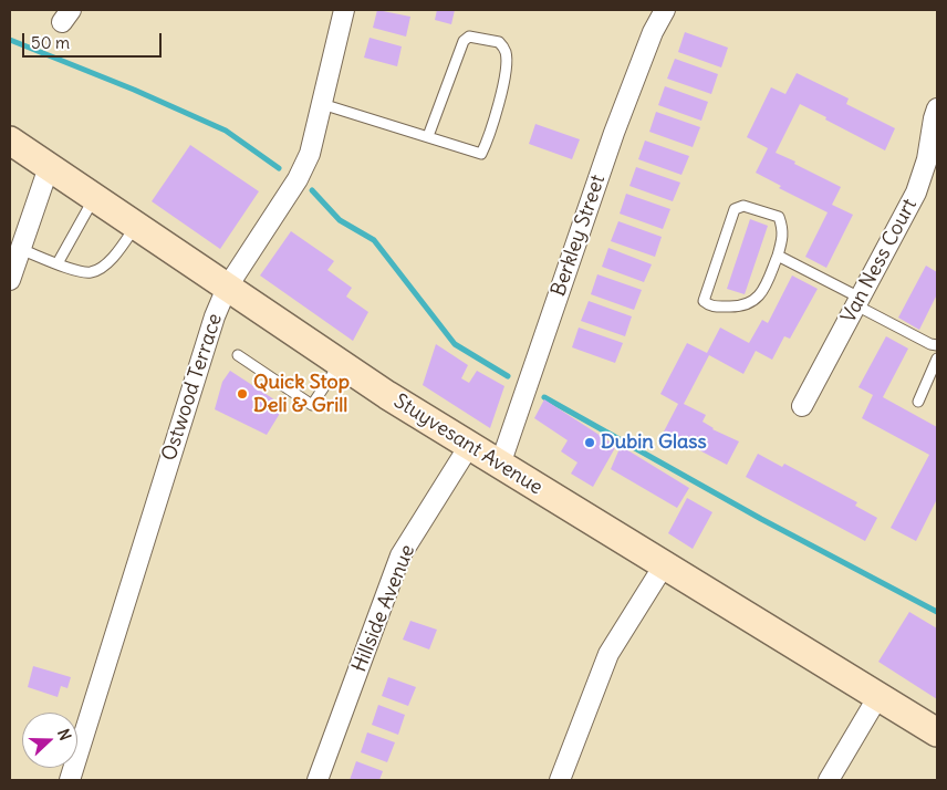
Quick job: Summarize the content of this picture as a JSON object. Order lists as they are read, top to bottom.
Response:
{
  "streets": {
    "main road": ["Stuyvesant Avenue"],
    "street": [
      "Berkley Street",
      "Van Ness Court",
      "Ostwood Terrace",
      "Hillside Avenue"
    ]
  },
  "crossings": [
    ["Berkley Street", "Stuyvesant Avenue"],
    ["Ostwood Terrace", "Stuyvesant Avenue"],
    ["Stuyvesant Avenue", "Hillside Avenue"]
  ],
  "places": ["Quick Stop Deli & Grill", "Dubin Glass"],
  "scale_bar": "50 m",
  "north": "right"
}
